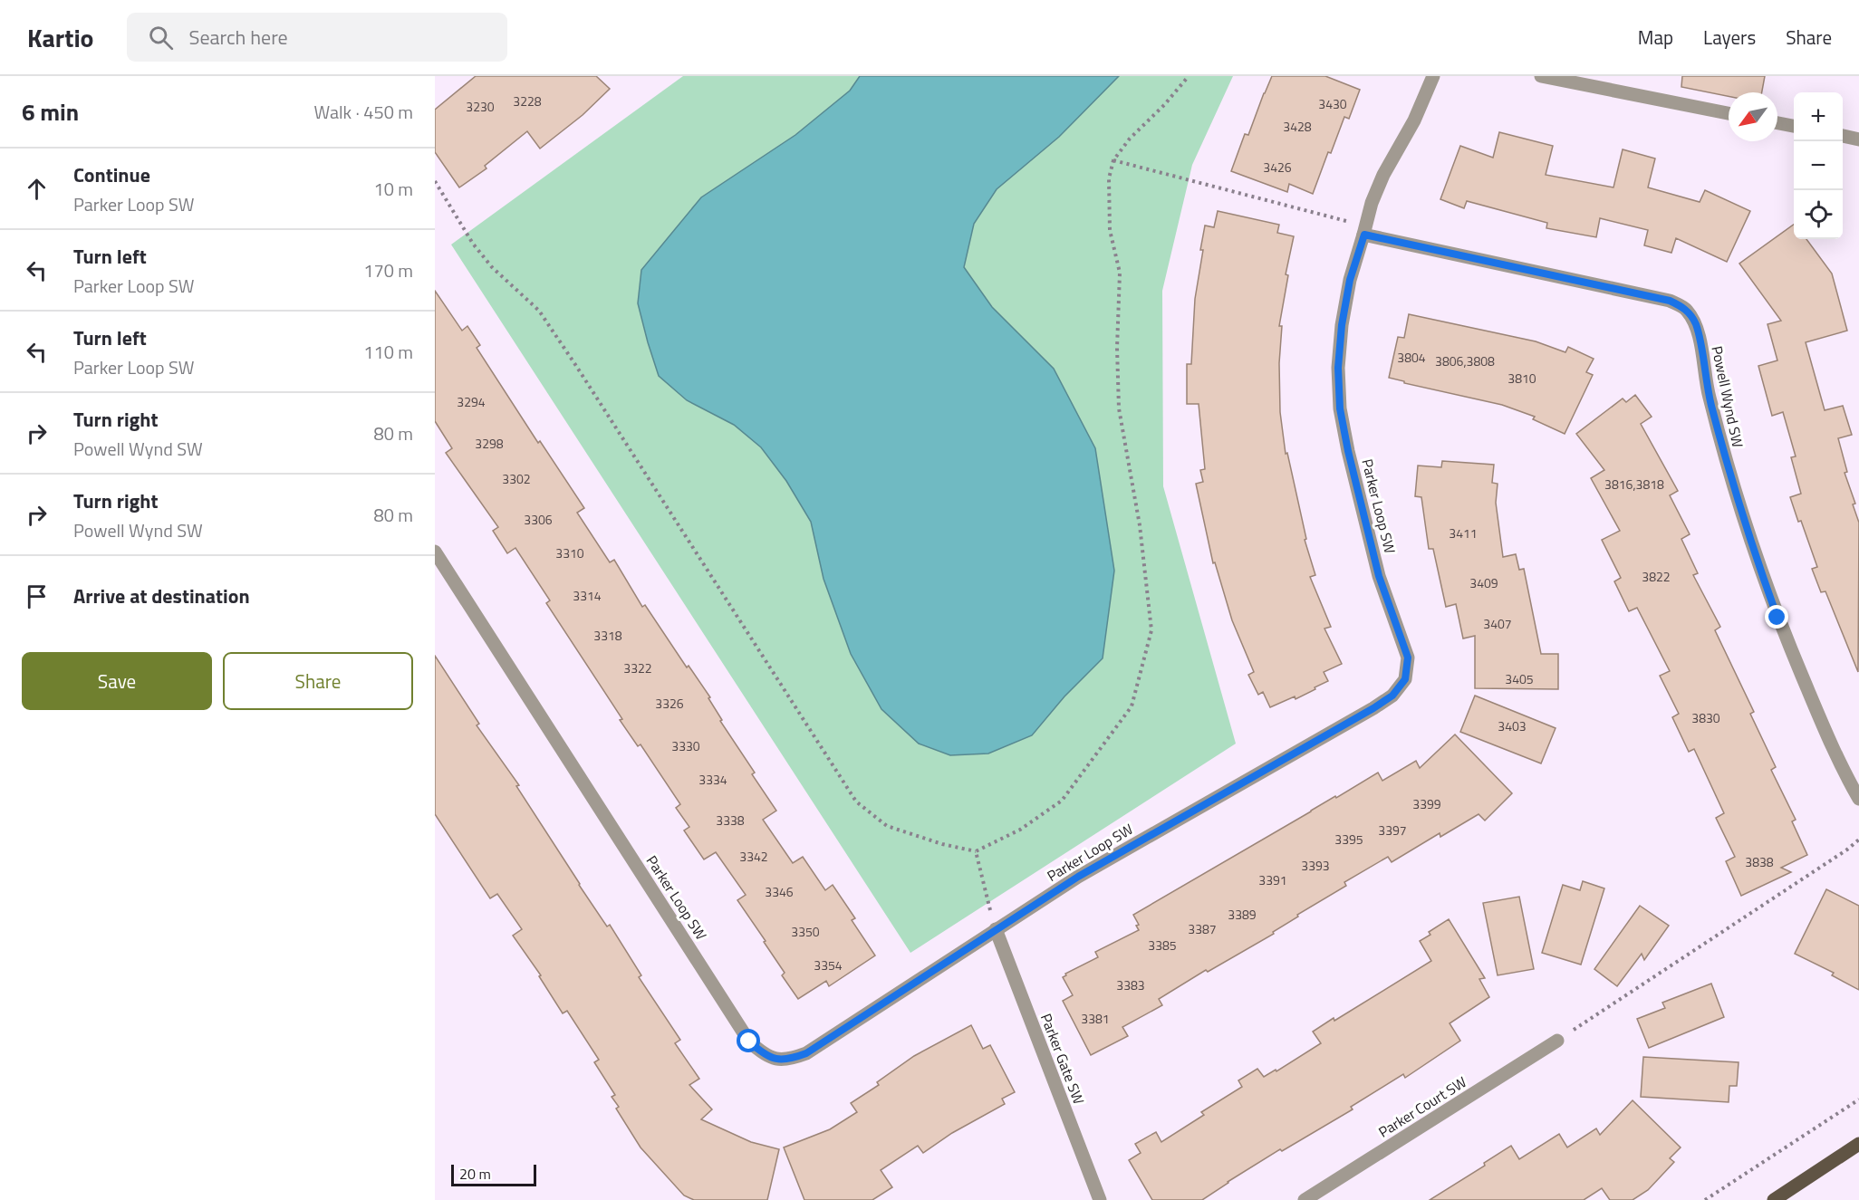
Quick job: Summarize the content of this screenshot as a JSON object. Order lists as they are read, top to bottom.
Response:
{
  "streets": {
    "street": [
      "Powell Wynd SW",
      "Parker Loop SW",
      "Parker Gate SW",
      "Parker Court SW"
    ]
  },
  "crossings": [
    ["Powell Wynd SW", "Parker Loop SW"],
    ["Parker Loop SW", "Parker Gate SW"]
  ],
  "house_numbers": [
    "3228",
    "3430",
    "3230",
    "3428",
    "3426",
    "3804",
    "3806,3808",
    "3810",
    "3294",
    "3298",
    "3302",
    "3816,3818",
    "3306",
    "3411",
    "3310",
    "3822",
    "3409",
    "3314",
    "3407",
    "3318",
    "3322",
    "3405",
    "3326",
    "3830",
    "3403",
    "3330",
    "3334",
    "3399",
    "3338",
    "3397",
    "3395",
    "3342",
    "3838",
    "3393",
    "3391",
    "3346",
    "3389",
    "3387",
    "3350",
    "3385",
    "3354",
    "3383",
    "3381"
  ],
  "scale_bar": "20 m",
  "north": "bottom left",
  "page": {
    "header": "Kartio",
    "search": "Search here",
    "nav": ["Map", "Layers", "Share"],
    "heading": ["6 min", "Walk · 450 m"],
    "map_buttons": ["+", "−"],
    "list": [
      ["Continue", "Parker Loop SW", "10 m"],
      ["Turn left", "Parker Loop SW", "170 m"],
      ["Turn left", "Parker Loop SW", "110 m"],
      ["Turn right", "Powell Wynd SW", "80 m"],
      ["Turn right", "Powell Wynd SW", "80 m"],
      "Arrive at destination"
    ],
    "buttons": ["Save", "Share"],
    "scale": "20 m"
  }
}
